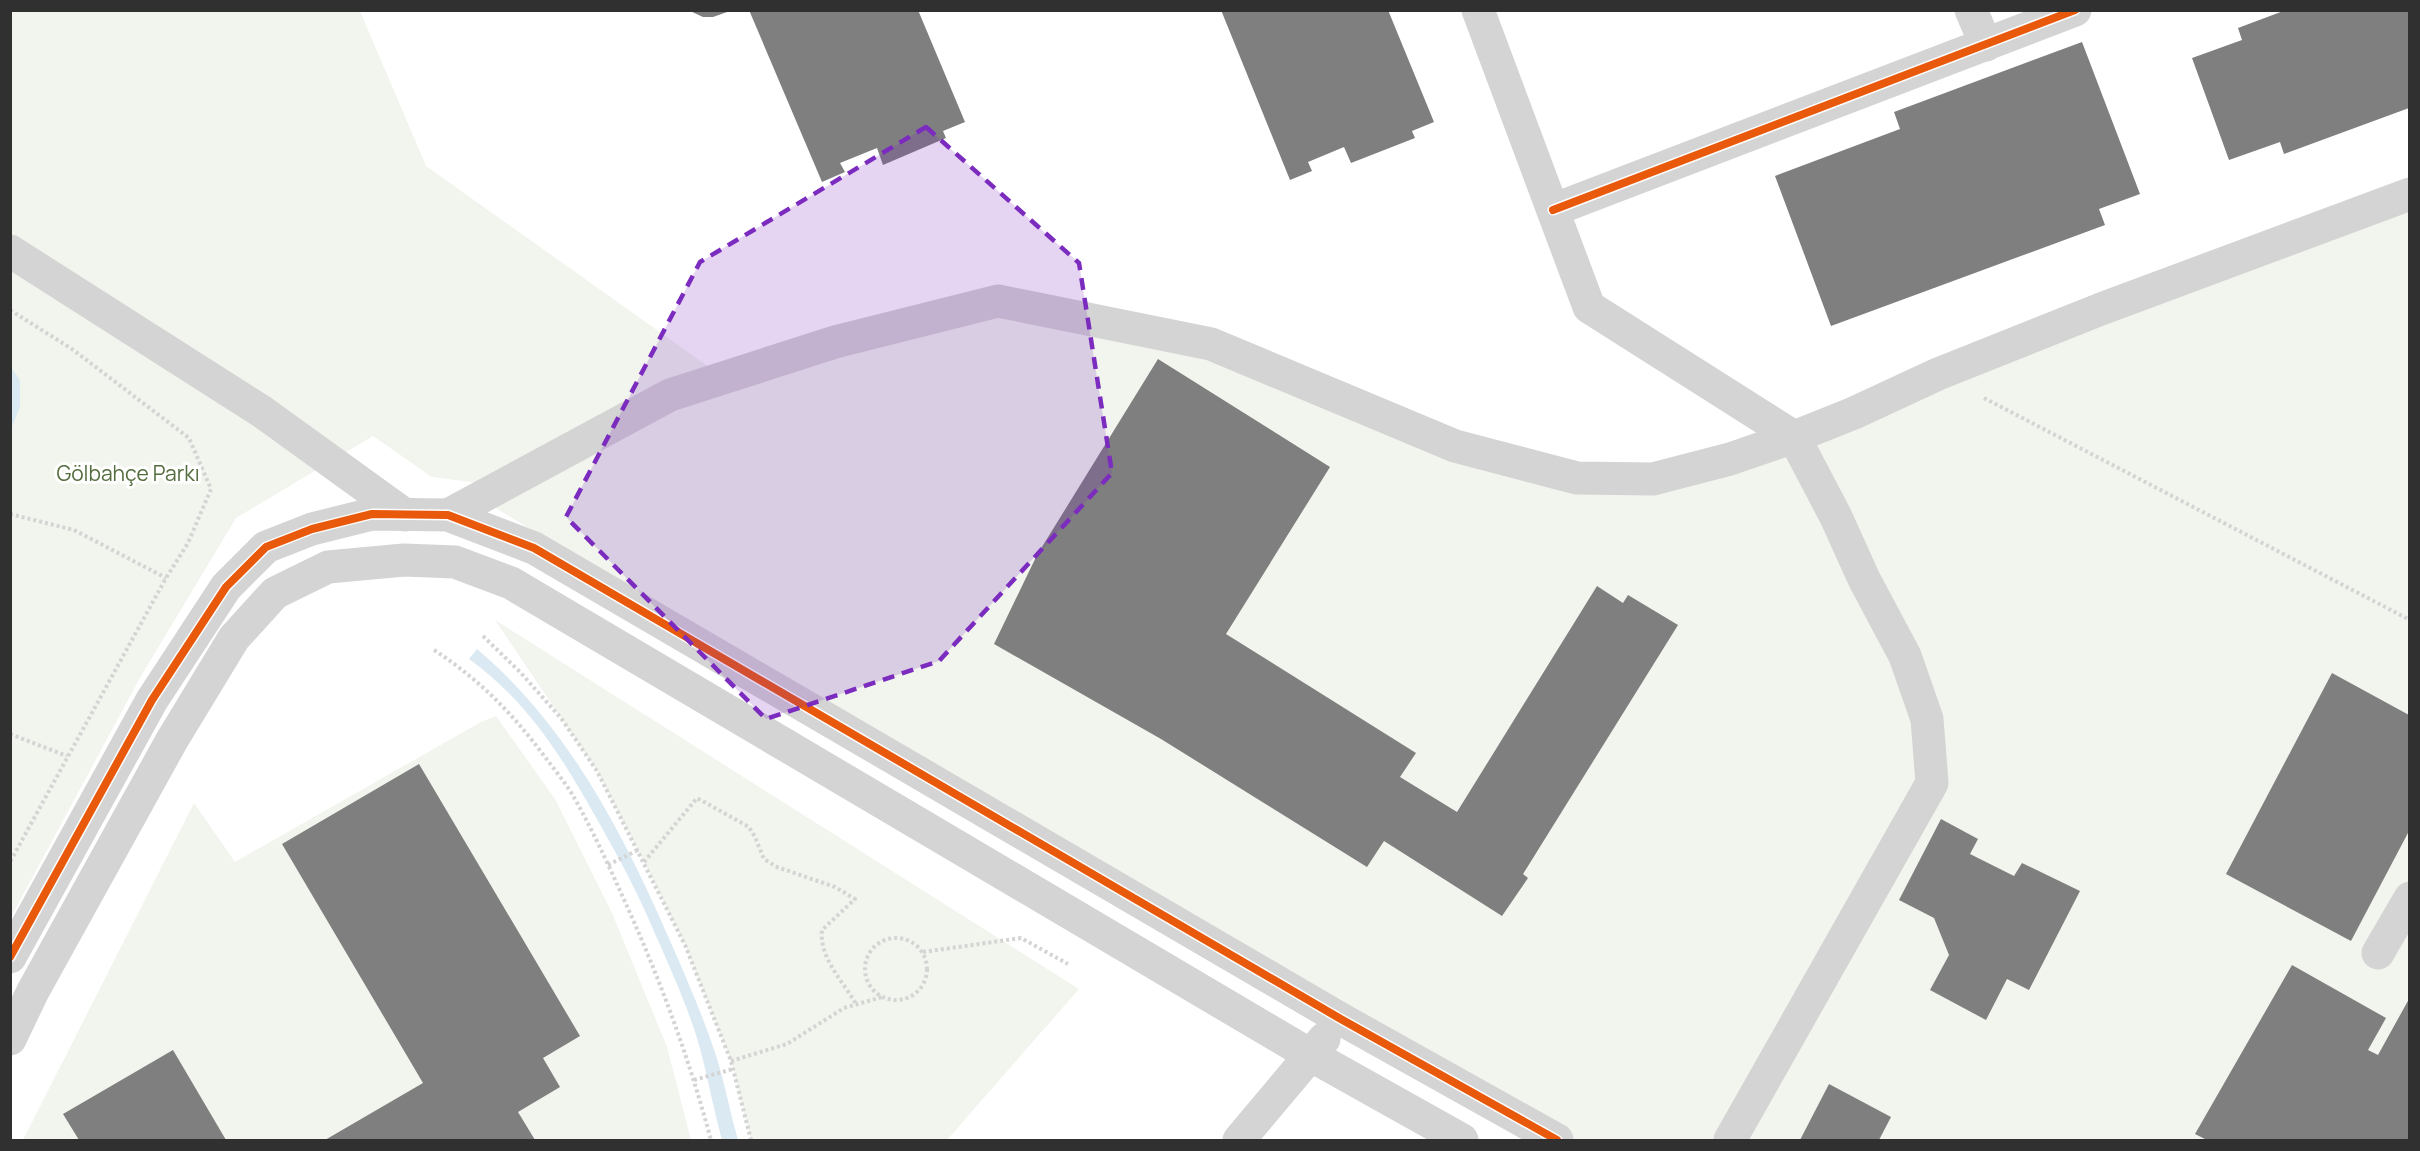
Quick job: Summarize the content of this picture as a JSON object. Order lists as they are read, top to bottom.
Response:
{
  "parks": ["Gölbahçe Parkı"]
}
